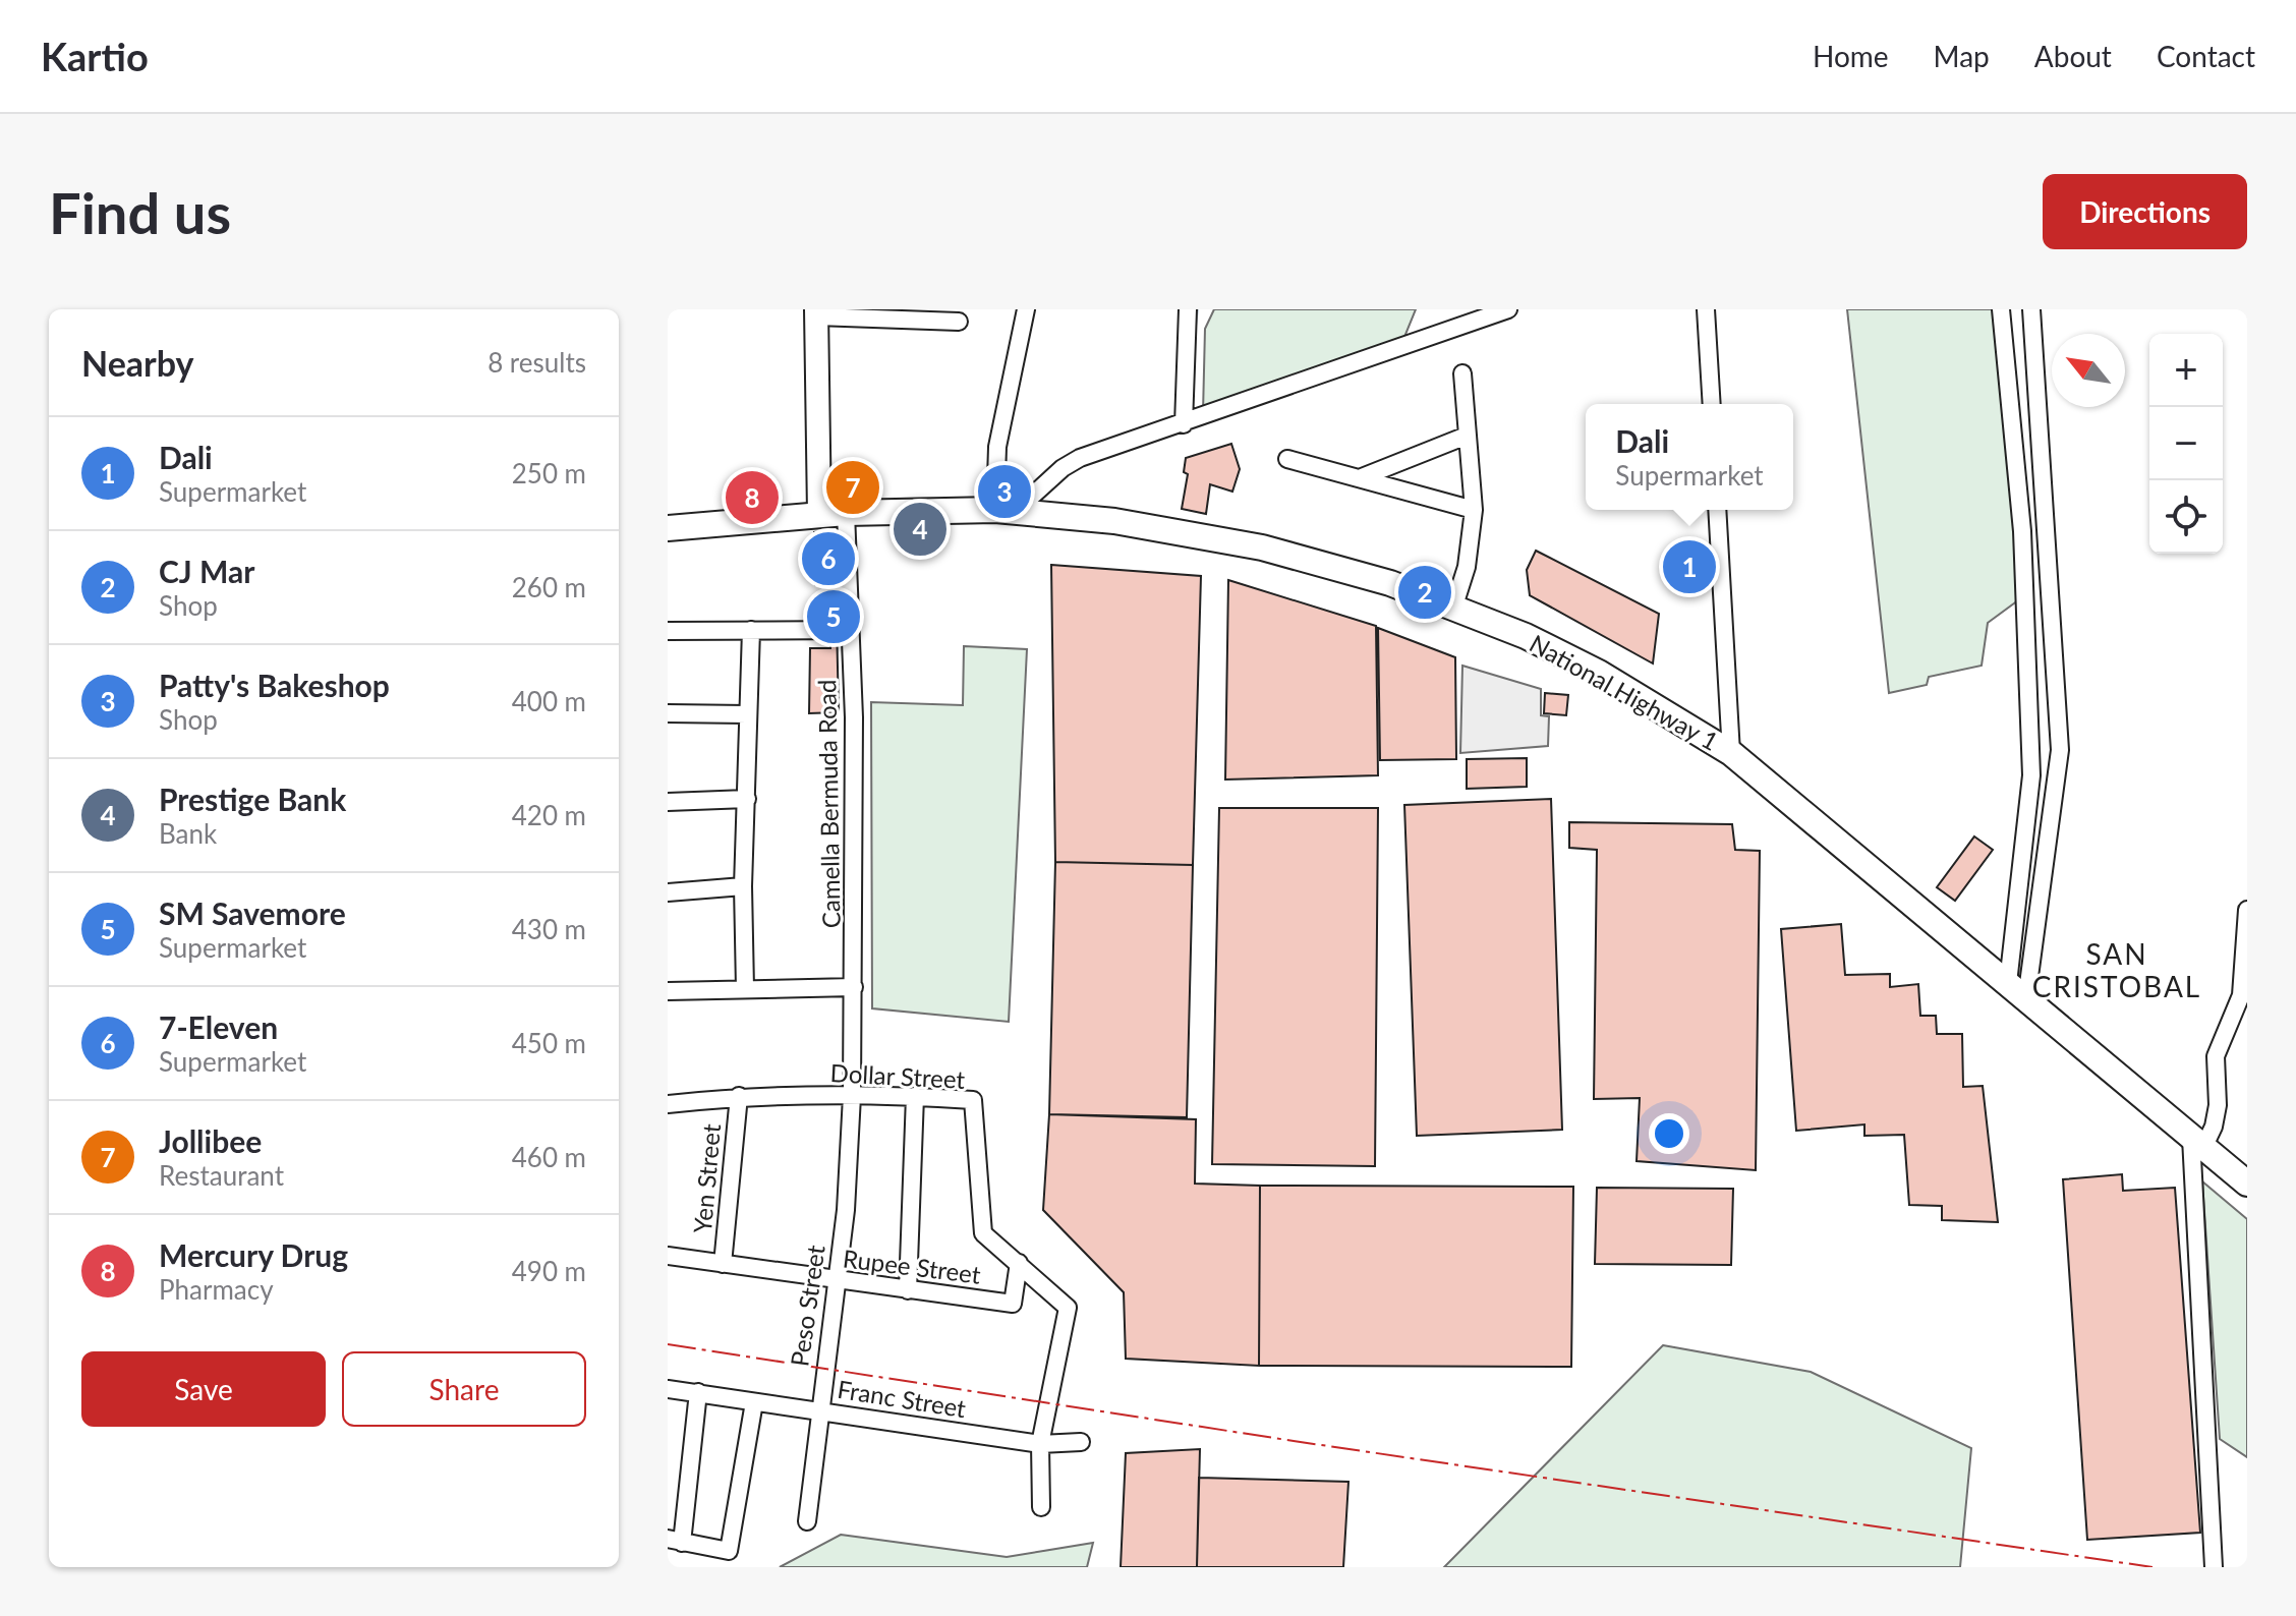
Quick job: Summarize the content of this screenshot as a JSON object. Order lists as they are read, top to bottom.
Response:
{
  "streets": {
    "highway": ["National Highway 1"],
    "street": [
      "Camella Bermuda Road",
      "Dollar Street",
      "Yen Street",
      "Rupee Street",
      "Peso Street",
      "Franc Street"
    ]
  },
  "crossings": [
    ["National Highway 1", "Camella Bermuda Road"],
    ["Camella Bermuda Road", "Dollar Street"],
    ["Camella Bermuda Road", "Peso Street"],
    ["Dollar Street", "Yen Street"],
    ["Dollar Street", "Rupee Street"],
    ["Dollar Street", "Peso Street"],
    ["Dollar Street", "Franc Street"],
    ["Yen Street", "Rupee Street"],
    ["Rupee Street", "Peso Street"],
    ["Peso Street", "Franc Street"]
  ],
  "districts": ["SAN CRISTOBAL"],
  "north": "top left",
  "page": {
    "header": "Kartio",
    "nav": [
      "Home",
      "Map",
      "About",
      "Contact"
    ],
    "buttons": [
      "Directions",
      ["Save", "Share"]
    ],
    "title": "Find us",
    "heading": ["Nearby", "8 results"],
    "map_buttons": ["+", "−"],
    "popup": ["Dali", "Supermarket"],
    "list": [
      {
        "mark": "1",
        "name": "Dali",
        "note": "Supermarket",
        "value": "250 m"
      },
      {
        "mark": "2",
        "name": "CJ Mar",
        "note": "Shop",
        "value": "260 m"
      },
      {
        "mark": "3",
        "name": "Patty's Bakeshop",
        "note": "Shop",
        "value": "400 m"
      },
      {
        "mark": "4",
        "name": "Prestige Bank",
        "note": "Bank",
        "value": "420 m"
      },
      {
        "mark": "5",
        "name": "SM Savemore",
        "note": "Supermarket",
        "value": "430 m"
      },
      {
        "mark": "6",
        "name": "7-Eleven",
        "note": "Supermarket",
        "value": "450 m"
      },
      {
        "mark": "7",
        "name": "Jollibee",
        "note": "Restaurant",
        "value": "460 m"
      },
      {
        "mark": "8",
        "name": "Mercury Drug",
        "note": "Pharmacy",
        "value": "490 m"
      }
    ],
    "pins": [
      "7",
      "3",
      "8",
      "4",
      "6",
      "1",
      "2",
      "5"
    ]
  }
}
